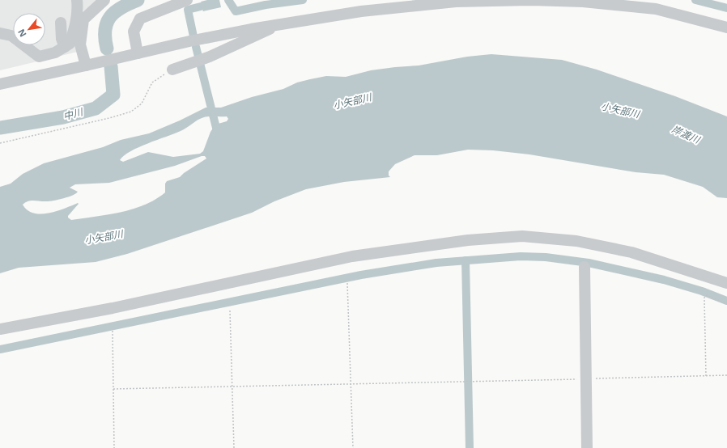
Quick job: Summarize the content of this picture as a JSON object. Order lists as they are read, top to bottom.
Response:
{
  "water": ["小矢部川", "中川", "岸渡川"],
  "north": "bottom left"
}
